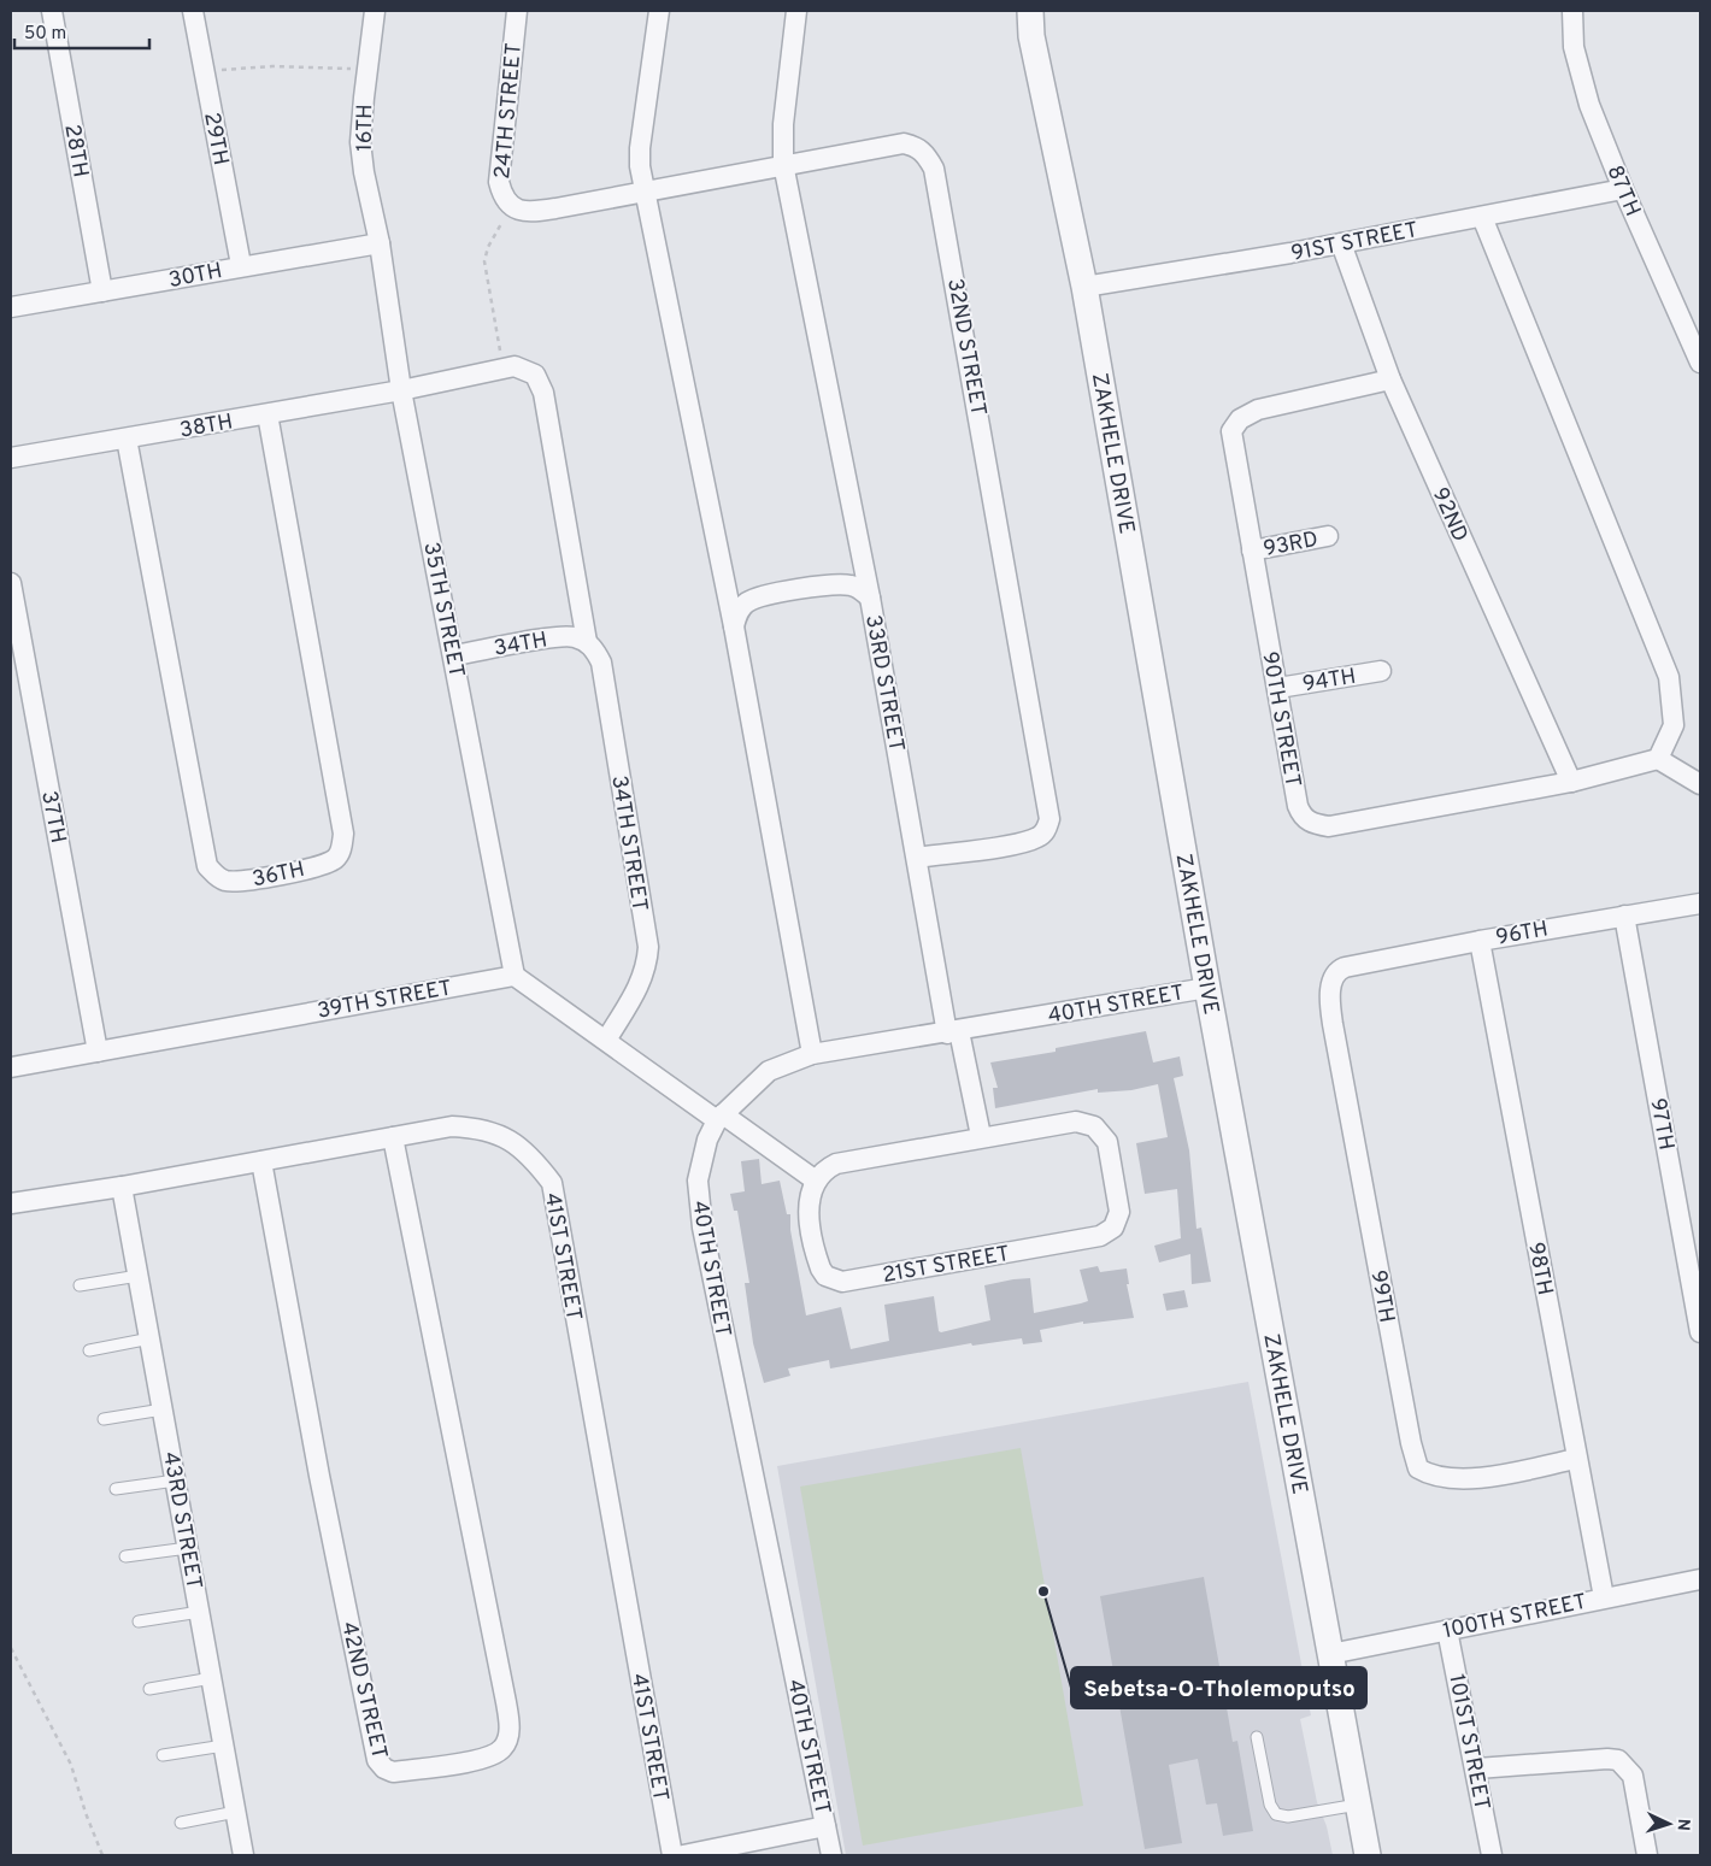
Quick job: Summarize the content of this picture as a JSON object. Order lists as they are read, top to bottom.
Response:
{
  "streets": {
    "street": [
      "24TH STREET",
      "16TH",
      "29TH",
      "28TH",
      "87TH",
      "91ST STREET",
      "30TH",
      "32ND STREET",
      "38TH",
      "ZAKHELE DRIVE",
      "92ND",
      "93RD",
      "35TH STREET",
      "34TH",
      "94TH",
      "33RD STREET",
      "90TH STREET",
      "37TH",
      "34TH STREET",
      "36TH",
      "96TH",
      "39TH STREET",
      "40TH STREET",
      "97TH",
      "41ST STREET",
      "21ST STREET",
      "98TH",
      "99TH",
      "43RD STREET",
      "100TH STREET",
      "42ND STREET",
      "101ST STREET"
    ]
  },
  "crossings": [
    ["24TH STREET", "32ND STREET"],
    ["16TH", "30TH"],
    ["16TH", "35TH STREET"],
    ["29TH", "30TH"],
    ["28TH", "30TH"],
    ["87TH", "91ST STREET"],
    ["91ST STREET", "ZAKHELE DRIVE"],
    ["91ST STREET", "92ND"],
    ["30TH", "35TH STREET"],
    ["32ND STREET", "33RD STREET"],
    ["38TH", "35TH STREET"],
    ["38TH", "36TH"],
    ["ZAKHELE DRIVE", "40TH STREET"],
    ["ZAKHELE DRIVE", "100TH STREET"],
    ["92ND", "90TH STREET"],
    ["93RD", "90TH STREET"],
    ["35TH STREET", "34TH"],
    ["35TH STREET", "39TH STREET"],
    ["34TH", "34TH STREET"],
    ["94TH", "90TH STREET"],
    ["33RD STREET", "40TH STREET"],
    ["33RD STREET", "21ST STREET"],
    ["37TH", "39TH STREET"],
    ["96TH", "97TH"],
    ["96TH", "98TH"],
    ["96TH", "99TH"],
    ["41ST STREET", "43RD STREET"],
    ["41ST STREET", "42ND STREET"],
    ["98TH", "99TH"],
    ["98TH", "100TH STREET"],
    ["100TH STREET", "101ST STREET"]
  ],
  "places": ["Sebetsa-O-Tholemoputso"],
  "scale_bar": "50 m",
  "north": "right"
}
